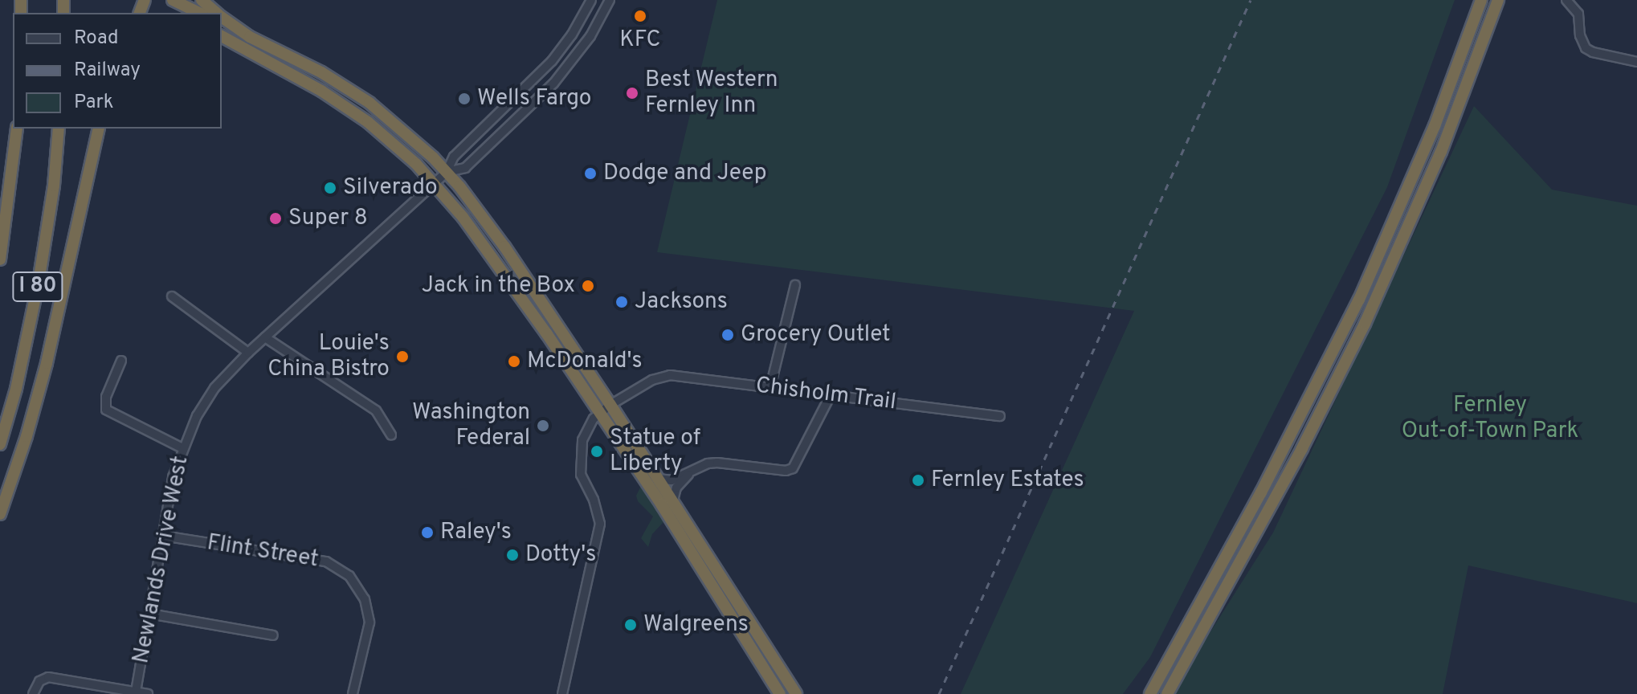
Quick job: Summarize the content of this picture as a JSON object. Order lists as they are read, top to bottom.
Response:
{
  "streets": {
    "highway": ["I 80"],
    "street": ["Chisholm Trail", "Flint Street", "Newlands Drive West"]
  },
  "crossings": [
    ["Flint Street", "Newlands Drive West"]
  ],
  "parks": ["Fernley Out-of-Town Park"],
  "places": [
    "KFC",
    "Best Western Fernley Inn",
    "Wells Fargo",
    "Dodge and Jeep",
    "Silverado",
    "Super 8",
    "Jack in the Box",
    "Jacksons",
    "Grocery Outlet",
    "Louie's China Bistro",
    "McDonald's",
    "Washington Federal",
    "Statue of Liberty",
    "Fernley Estates",
    "Raley's",
    "Dotty's",
    "Walgreens"
  ],
  "legend": ["Road", "Railway", "Park"]
}
